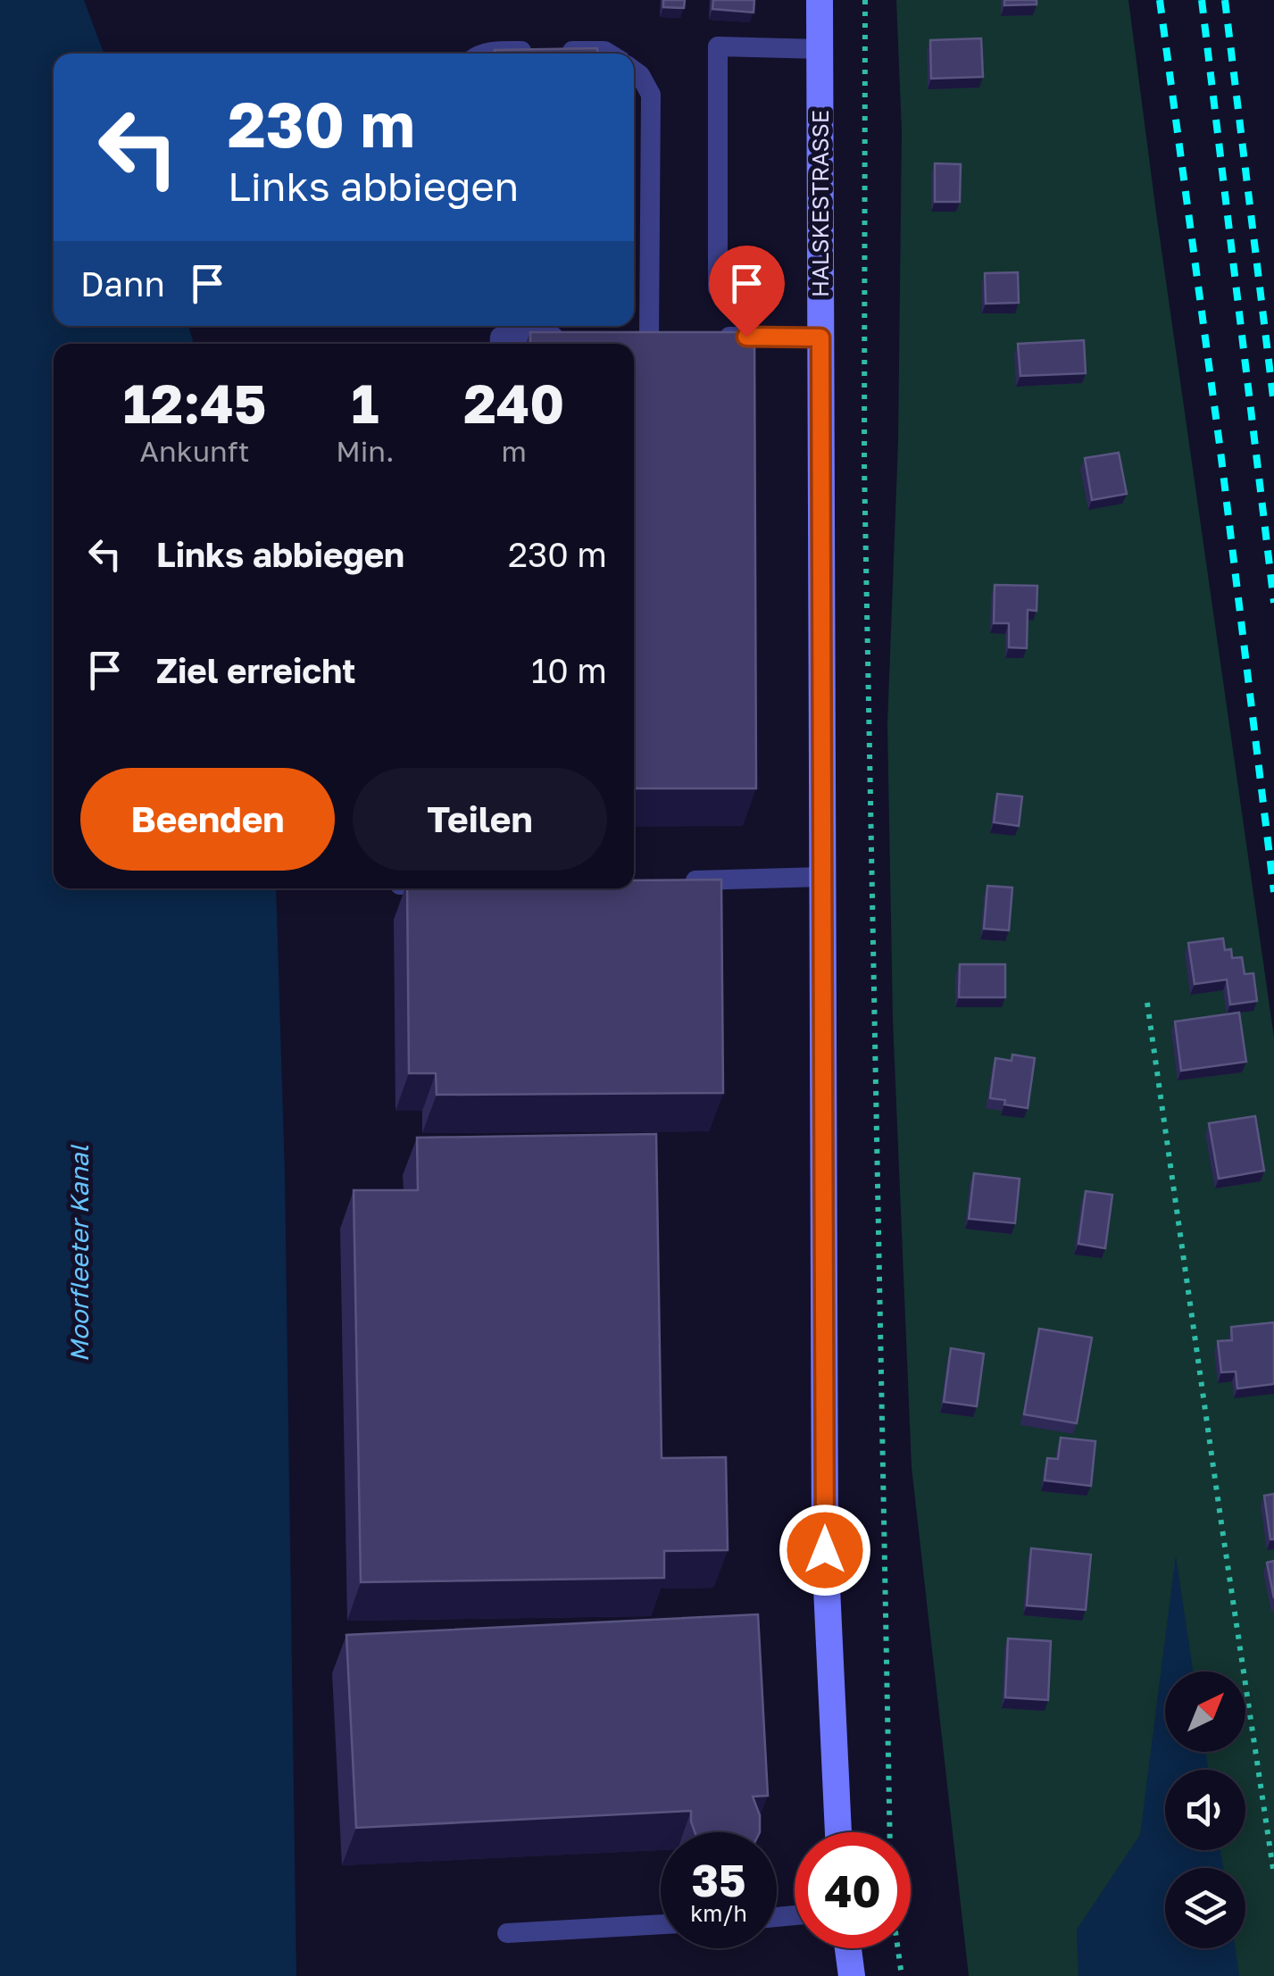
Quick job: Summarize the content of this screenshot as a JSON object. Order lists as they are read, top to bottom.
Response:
{
  "streets": {
    "street": ["HALSKESTRASSE"]
  },
  "water": ["Moorfleeter Kanal"],
  "north": "top right",
  "page": {
    "turn": ["230 m", "Links abbiegen"],
    "then": "Dann",
    "eta": [
      "12:45",
      "Ankunft",
      "1",
      "Min.",
      "240",
      "m"
    ],
    "list": [
      {
        "name": "Links abbiegen",
        "value": "230 m"
      },
      {
        "name": "Ziel erreicht",
        "value": "10 m"
      }
    ],
    "buttons": ["Beenden", "Teilen"],
    "speed": "35 km/h",
    "limit": "40"
  }
}
